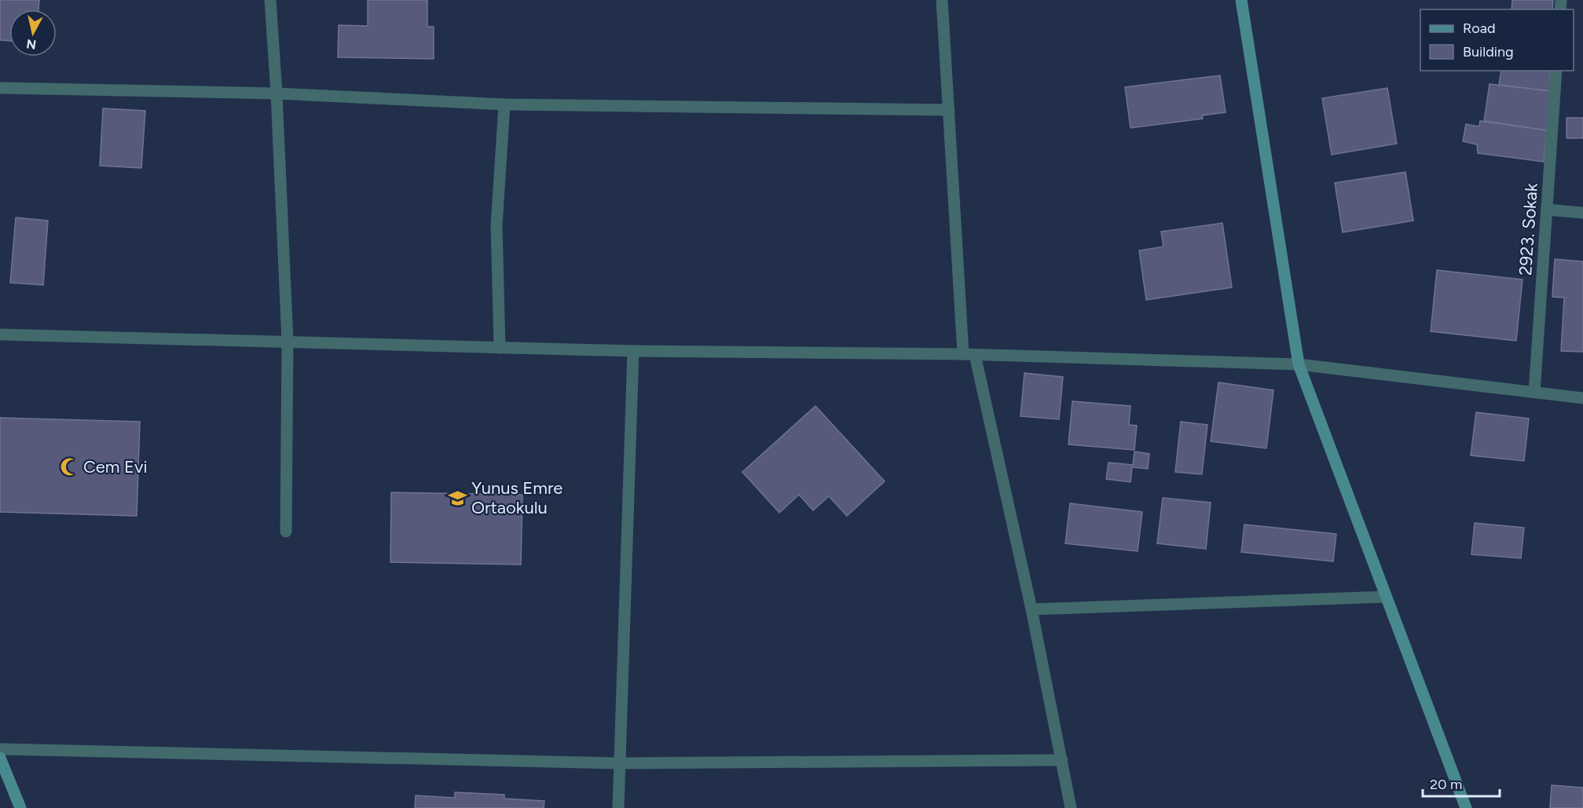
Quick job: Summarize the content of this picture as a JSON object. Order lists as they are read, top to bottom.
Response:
{
  "streets": {
    "street": ["2923. Sokak"]
  },
  "places": {
    "mosque": ["Cem Evi"],
    "school or university": ["Yunus Emre Ortaokulu"]
  },
  "legend": ["Road", "Building"],
  "scale_bar": "20 m",
  "north": "bottom"
}
